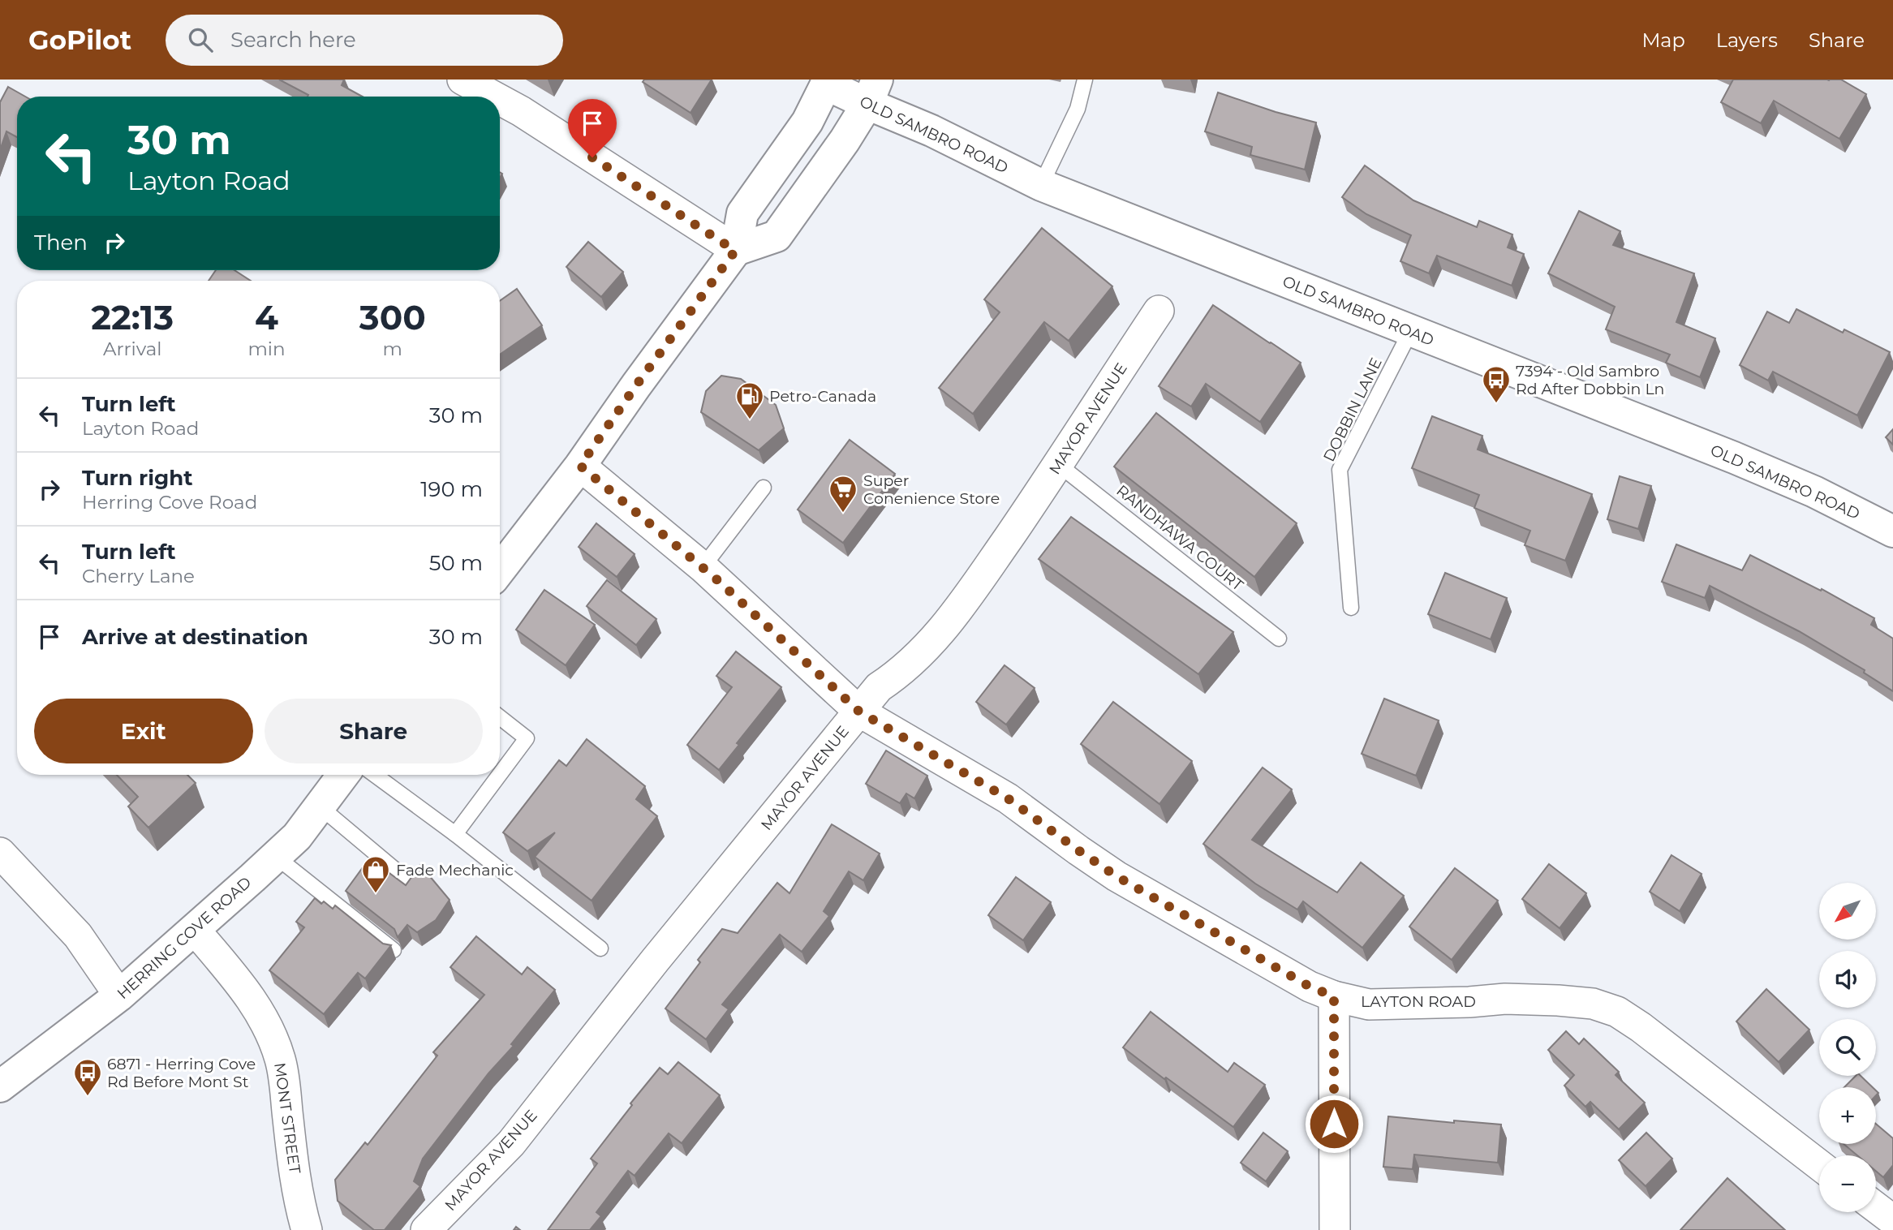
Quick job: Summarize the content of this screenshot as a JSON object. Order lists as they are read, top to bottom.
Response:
{
  "streets": {
    "main road": ["OLD SAMBRO ROAD", "HERRING COVE ROAD"],
    "street": ["MAYOR AVENUE", "LAYTON ROAD", "MONT STREET"],
    "lane": ["DOBBIN LANE", "RANDHAWA COURT"]
  },
  "crossings": [
    ["OLD SAMBRO ROAD", "DOBBIN LANE"],
    ["MAYOR AVENUE", "RANDHAWA COURT"],
    ["MAYOR AVENUE", "LAYTON ROAD"],
    ["HERRING COVE ROAD", "MONT STREET"]
  ],
  "places": {
    "bus stop": ["7394 - Old Sambro Rd After Dobbin Ln", "6871 - Herring Cove Rd Before Mont St"],
    "fuel station": ["Petro-Canada"],
    "supermarket": ["Super Conenience Store"],
    "shop": ["Fade Mechanic"]
  },
  "north": "bottom left",
  "page": {
    "header": "GoPilot",
    "search": "Search here",
    "nav": ["Map", "Layers", "Share"],
    "turn": ["30 m", "Layton Road"],
    "then": "Then",
    "eta": [
      "22:13",
      "Arrival",
      "4",
      "min",
      "300",
      "m"
    ],
    "list": [
      {
        "name": "Turn left",
        "note": "Layton Road",
        "value": "30 m"
      },
      {
        "name": "Turn right",
        "note": "Herring Cove Road",
        "value": "190 m"
      },
      {
        "name": "Turn left",
        "note": "Cherry Lane",
        "value": "50 m"
      },
      {
        "name": "Arrive at destination",
        "value": "30 m"
      }
    ],
    "buttons": ["Exit", "Share"],
    "map_buttons": ["+", "−"]
  }
}
